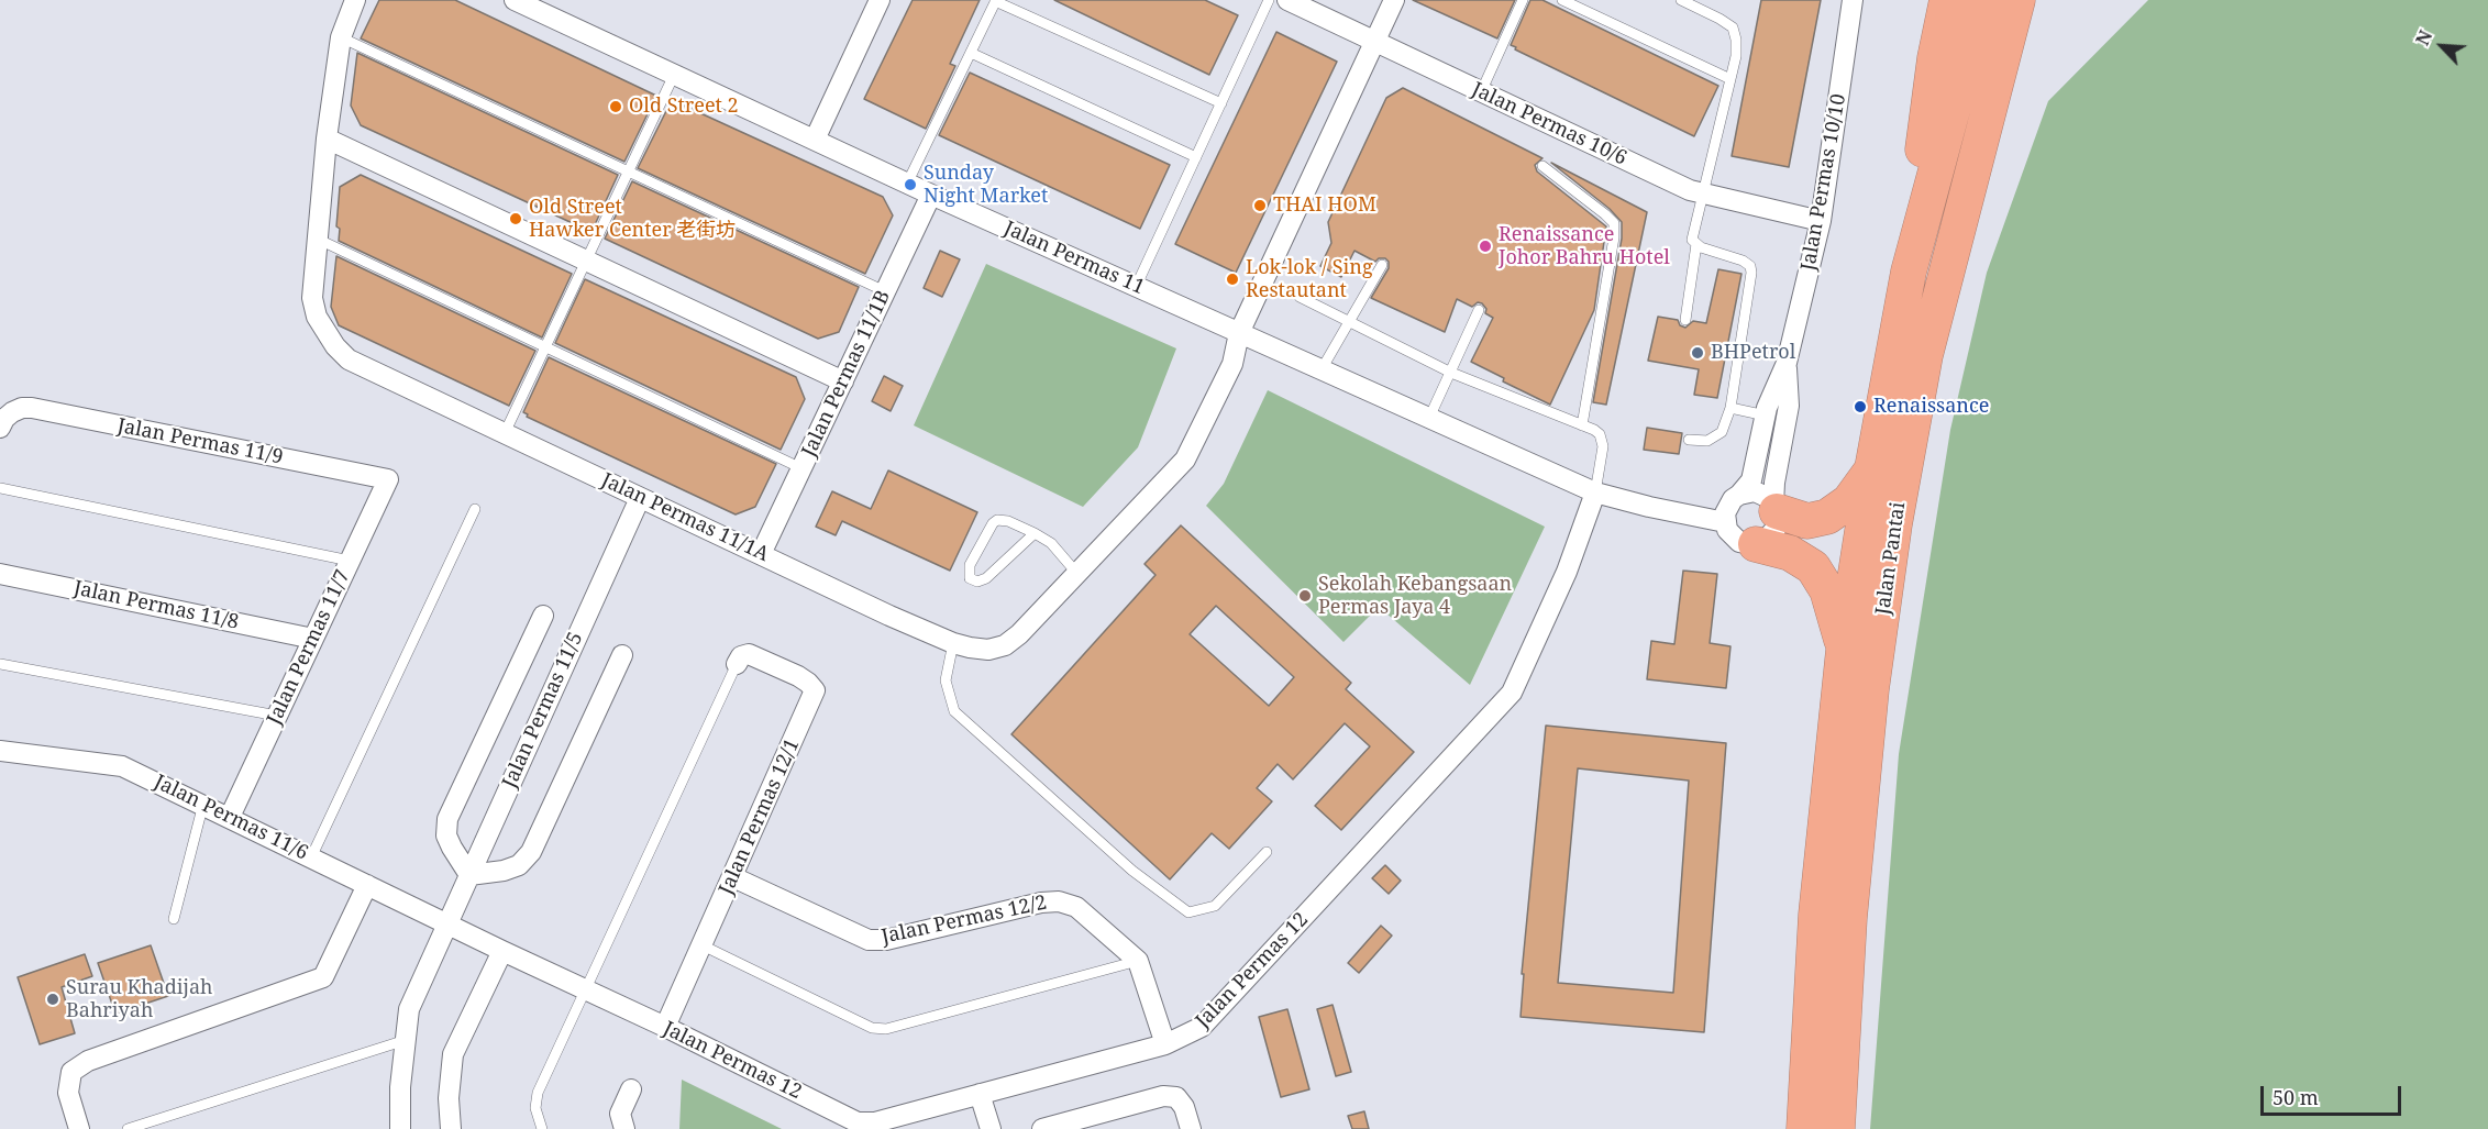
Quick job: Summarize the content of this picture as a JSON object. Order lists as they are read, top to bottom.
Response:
{
  "streets": {
    "highway": ["Jalan Pantai"],
    "street": [
      "Jalan Permas 10/6",
      "Jalan Permas 10/10",
      "Jalan Permas 11",
      "Jalan Permas 11/1B",
      "Jalan Permas 11/9",
      "Jalan Permas 11/1A",
      "Jalan Permas 11/8",
      "Jalan Permas 11/7",
      "Jalan Permas 11/5",
      "Jalan Permas 12/1",
      "Jalan Permas 11/6",
      "Jalan Permas 12/2",
      "Jalan Permas 12"
    ]
  },
  "crossings": [
    ["Jalan Permas 10/6", "Jalan Permas 10/10"],
    ["Jalan Permas 10/6", "Jalan Permas 11/1A"],
    ["Jalan Permas 11", "Jalan Permas 11/1B"],
    ["Jalan Permas 11", "Jalan Permas 11/1A"],
    ["Jalan Permas 11", "Jalan Permas 12"],
    ["Jalan Permas 11/1B", "Jalan Permas 11/1A"],
    ["Jalan Permas 11/9", "Jalan Permas 11/7"],
    ["Jalan Permas 11/1A", "Jalan Permas 11/5"],
    ["Jalan Permas 11/8", "Jalan Permas 11/7"],
    ["Jalan Permas 11/7", "Jalan Permas 11/6"],
    ["Jalan Permas 11/5", "Jalan Permas 11/6"],
    ["Jalan Permas 11/5", "Jalan Permas 12"],
    ["Jalan Permas 12/1", "Jalan Permas 12/2"],
    ["Jalan Permas 12/1", "Jalan Permas 12"],
    ["Jalan Permas 11/6", "Jalan Permas 12"]
  ],
  "places": [
    "Old Street 2",
    "Sunday Night Market",
    "THAI HOM",
    "Old Street Hawker Center 老街坊",
    "Renaissance Johor Bahru Hotel",
    "Lok-lok / Sing Restautant",
    "BHPetrol",
    "Renaissance",
    "Sekolah Kebangsaan Permas Jaya 4",
    "Surau Khadijah Bahriyah"
  ],
  "scale_bar": "50 m",
  "north": "top left"
}
